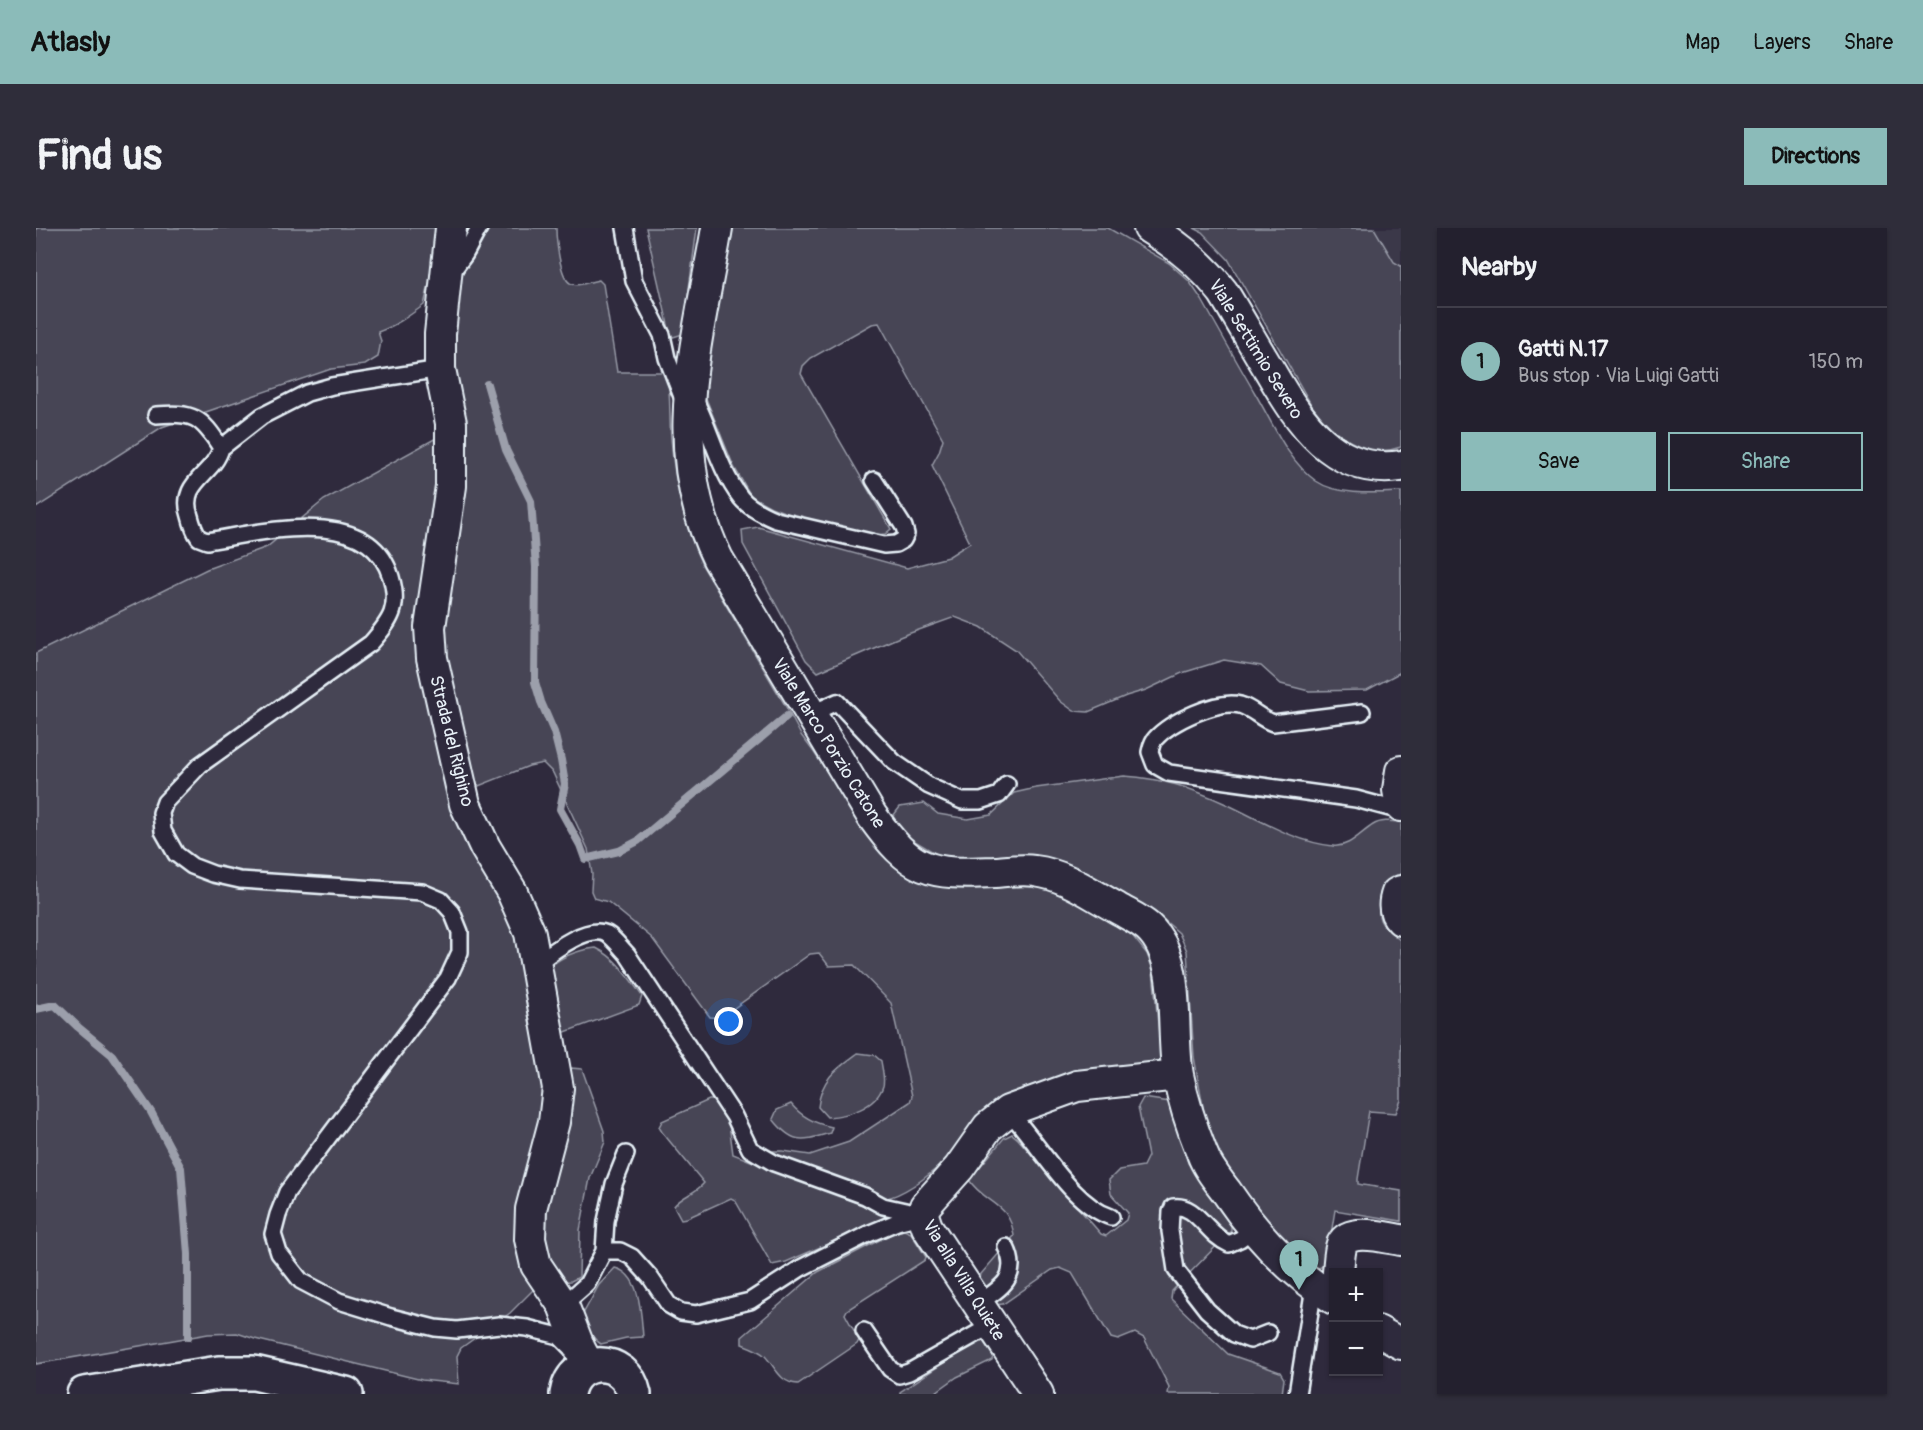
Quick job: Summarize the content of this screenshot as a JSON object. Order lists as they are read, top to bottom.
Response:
{
  "streets": {
    "street": [
      "Viale Settimio Severo",
      "Strada del Righino",
      "Viale Marco Porzio Catone",
      "Via alla Villa Quiete"
    ]
  },
  "crossings": [
    ["Viale Marco Porzio Catone", "Via alla Villa Quiete"]
  ],
  "page": {
    "header": "Atlasly",
    "nav": ["Map", "Layers", "Share"],
    "buttons": [
      "Directions",
      ["Save", "Share"]
    ],
    "title": "Find us",
    "heading": "Nearby",
    "list": [
      {
        "mark": "1",
        "name": "Gatti N.17",
        "note": "Bus stop · Via Luigi Gatti",
        "value": "150 m"
      }
    ],
    "pins": "1",
    "map_buttons": ["+", "−"]
  }
}
